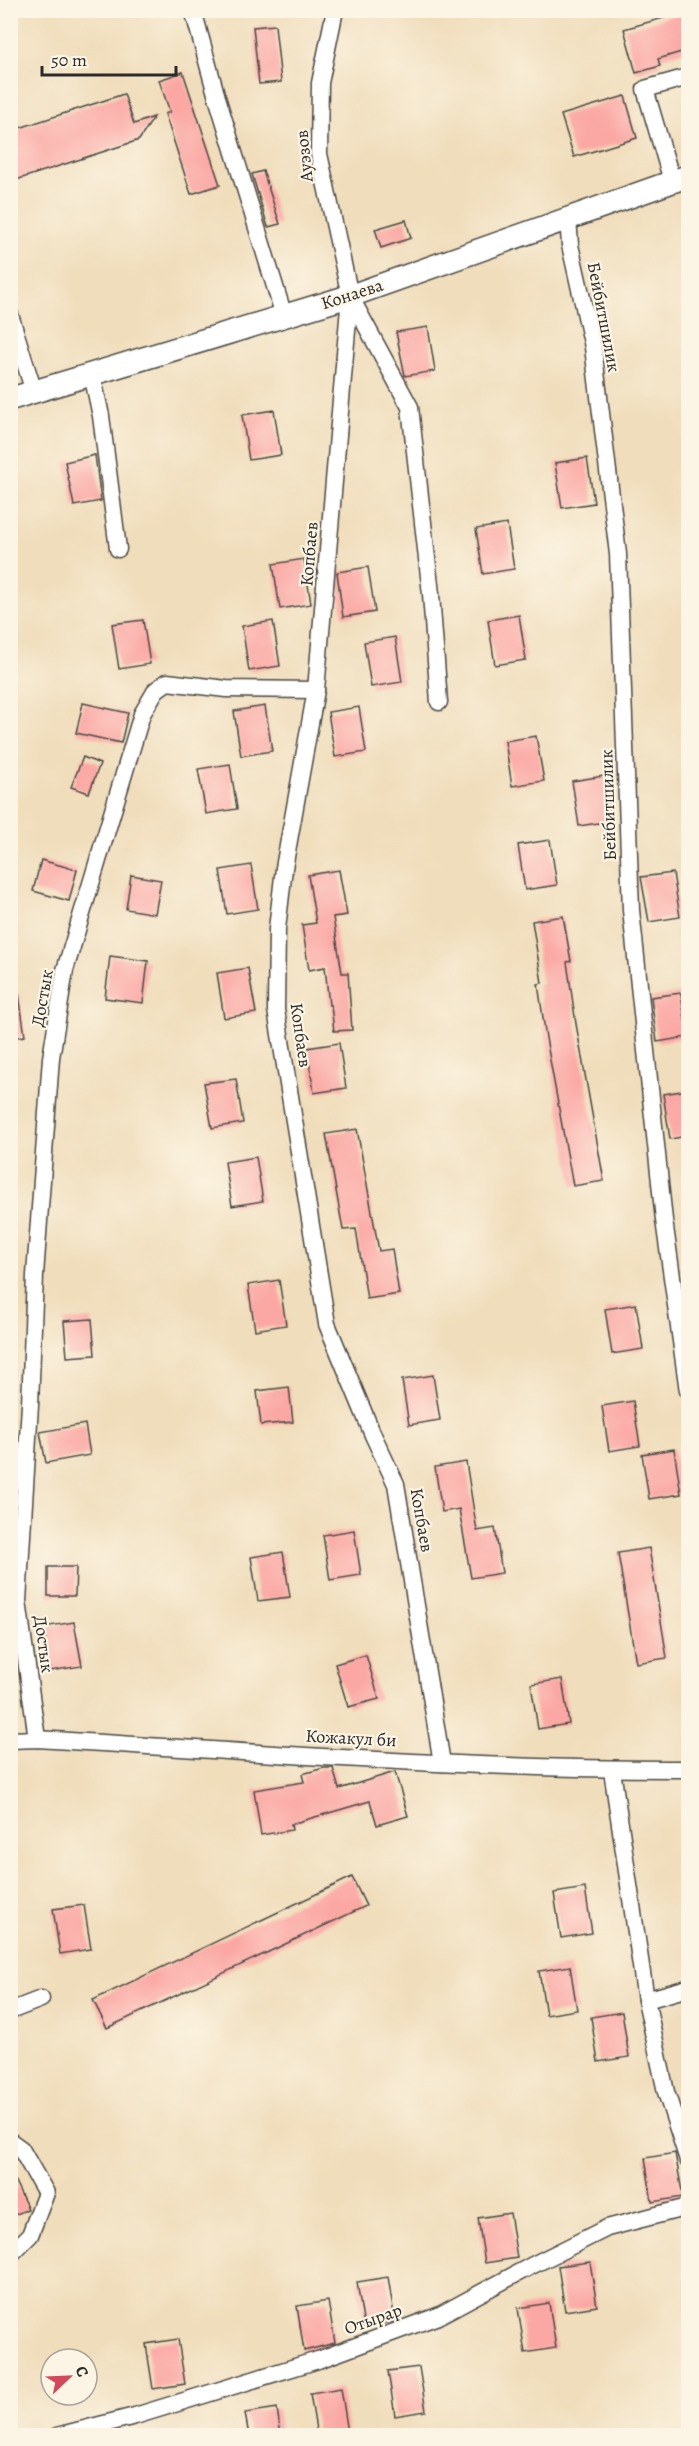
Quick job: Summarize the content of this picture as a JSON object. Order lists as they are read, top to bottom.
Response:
{
  "streets": {
    "main road": ["Конаева"],
    "street": [
      "Ауэзов",
      "Бейбитшилик",
      "Копбаев",
      "Достык",
      "Кожакул би",
      "Отырар"
    ]
  },
  "crossings": [
    ["Ауэзов", "Конаева"],
    ["Ауэзов", "Копбаев"],
    ["Конаева", "Бейбитшилик"],
    ["Конаева", "Копбаев"],
    ["Копбаев", "Достык"],
    ["Копбаев", "Кожакул би"],
    ["Достык", "Кожакул би"]
  ],
  "scale_bar": "50 m",
  "north": "top right"
}
